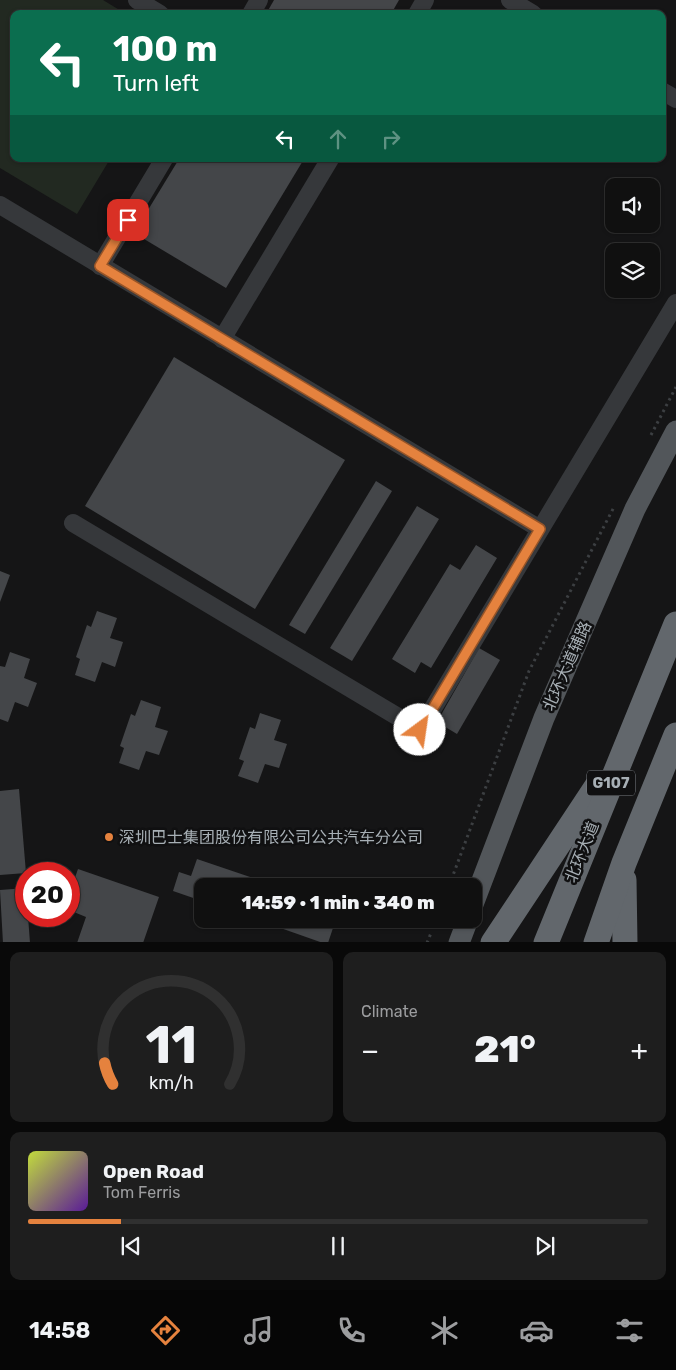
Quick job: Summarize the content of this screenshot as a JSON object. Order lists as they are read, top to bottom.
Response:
{
  "streets": {
    "highway": ["G107", "北环大道"],
    "main road": ["北环大道辅路"]
  },
  "places": ["深圳巴士集团股份有限公司公共汽车分公司"],
  "page": {
    "turn": ["100 m", "Turn left"],
    "limit": "20",
    "trip": "14:59 · 1 min · 340 m",
    "tile": "Climate",
    "heat": ["−", "21°", "+"],
    "song": ["Open Road", "Tom Ferris"],
    "tabs": "14:58",
    "gauge": ["11", "km/h"]
  }
}
